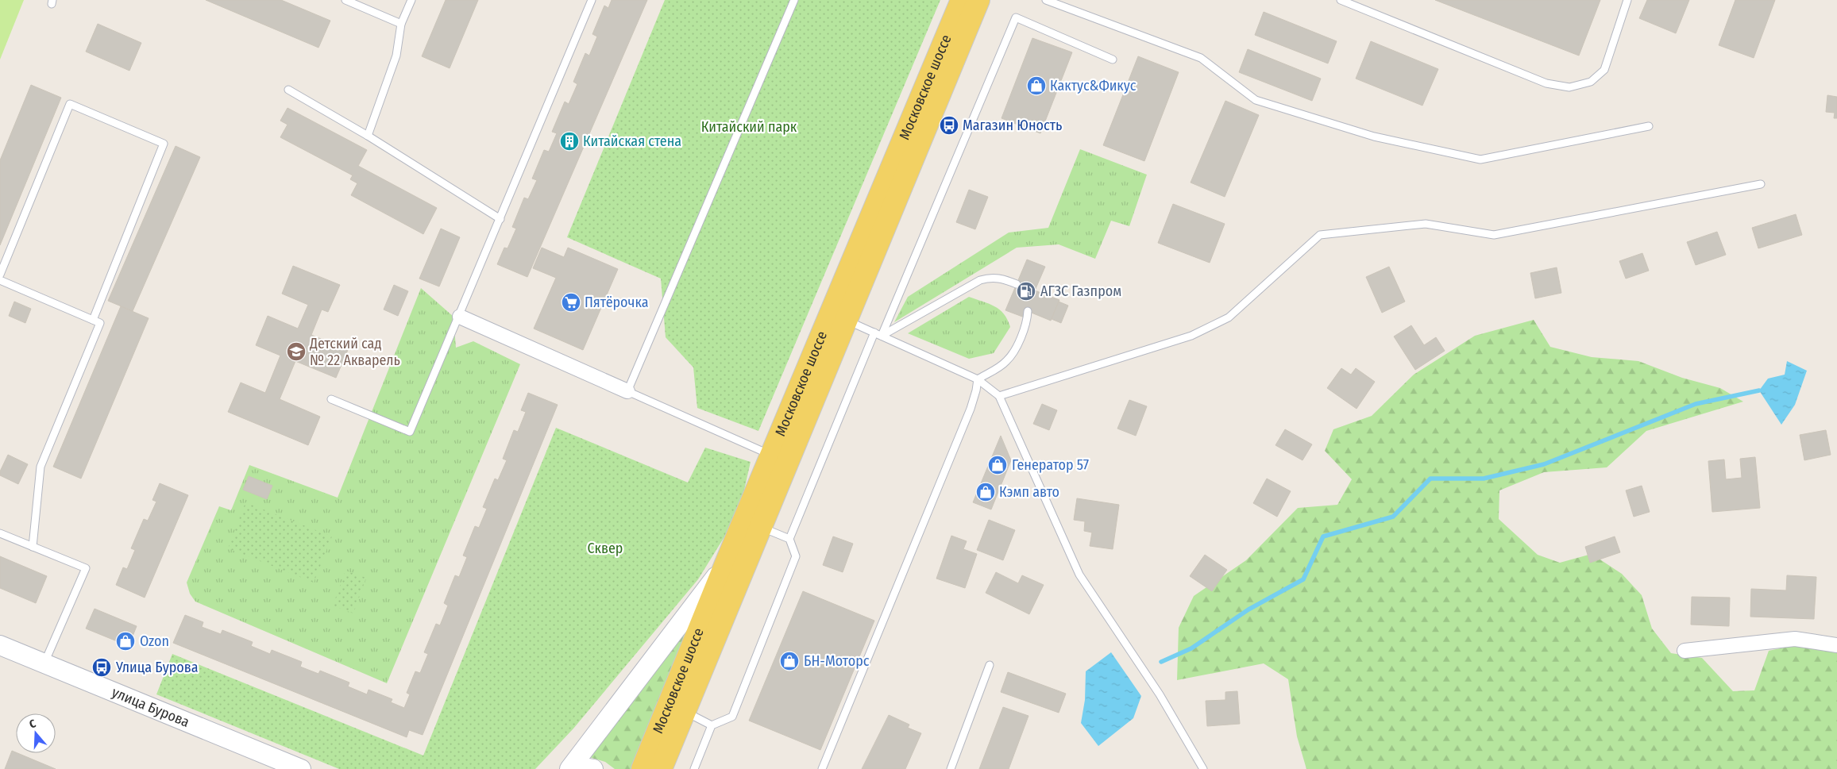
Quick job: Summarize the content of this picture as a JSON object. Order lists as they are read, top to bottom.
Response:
{
  "streets": {
    "main road": ["Московское шоссе", "улица Бурова"]
  },
  "parks": ["Китайский парк", "Сквер"],
  "places": {
    "shop": [
      "Кактус&Фикус",
      "Генератор 57",
      "Кэмп авто",
      "Ozon",
      "БН-Моторс"
    ],
    "bus stop": ["Магазин Юность", "Улица Бурова"],
    "building": ["Китайская стена"],
    "fuel station": ["АГЗС Газпром"],
    "supermarket": ["Пятёрочка"],
    "school or university": ["Детский сад № 22 Акварель"]
  },
  "north": "top"
}
